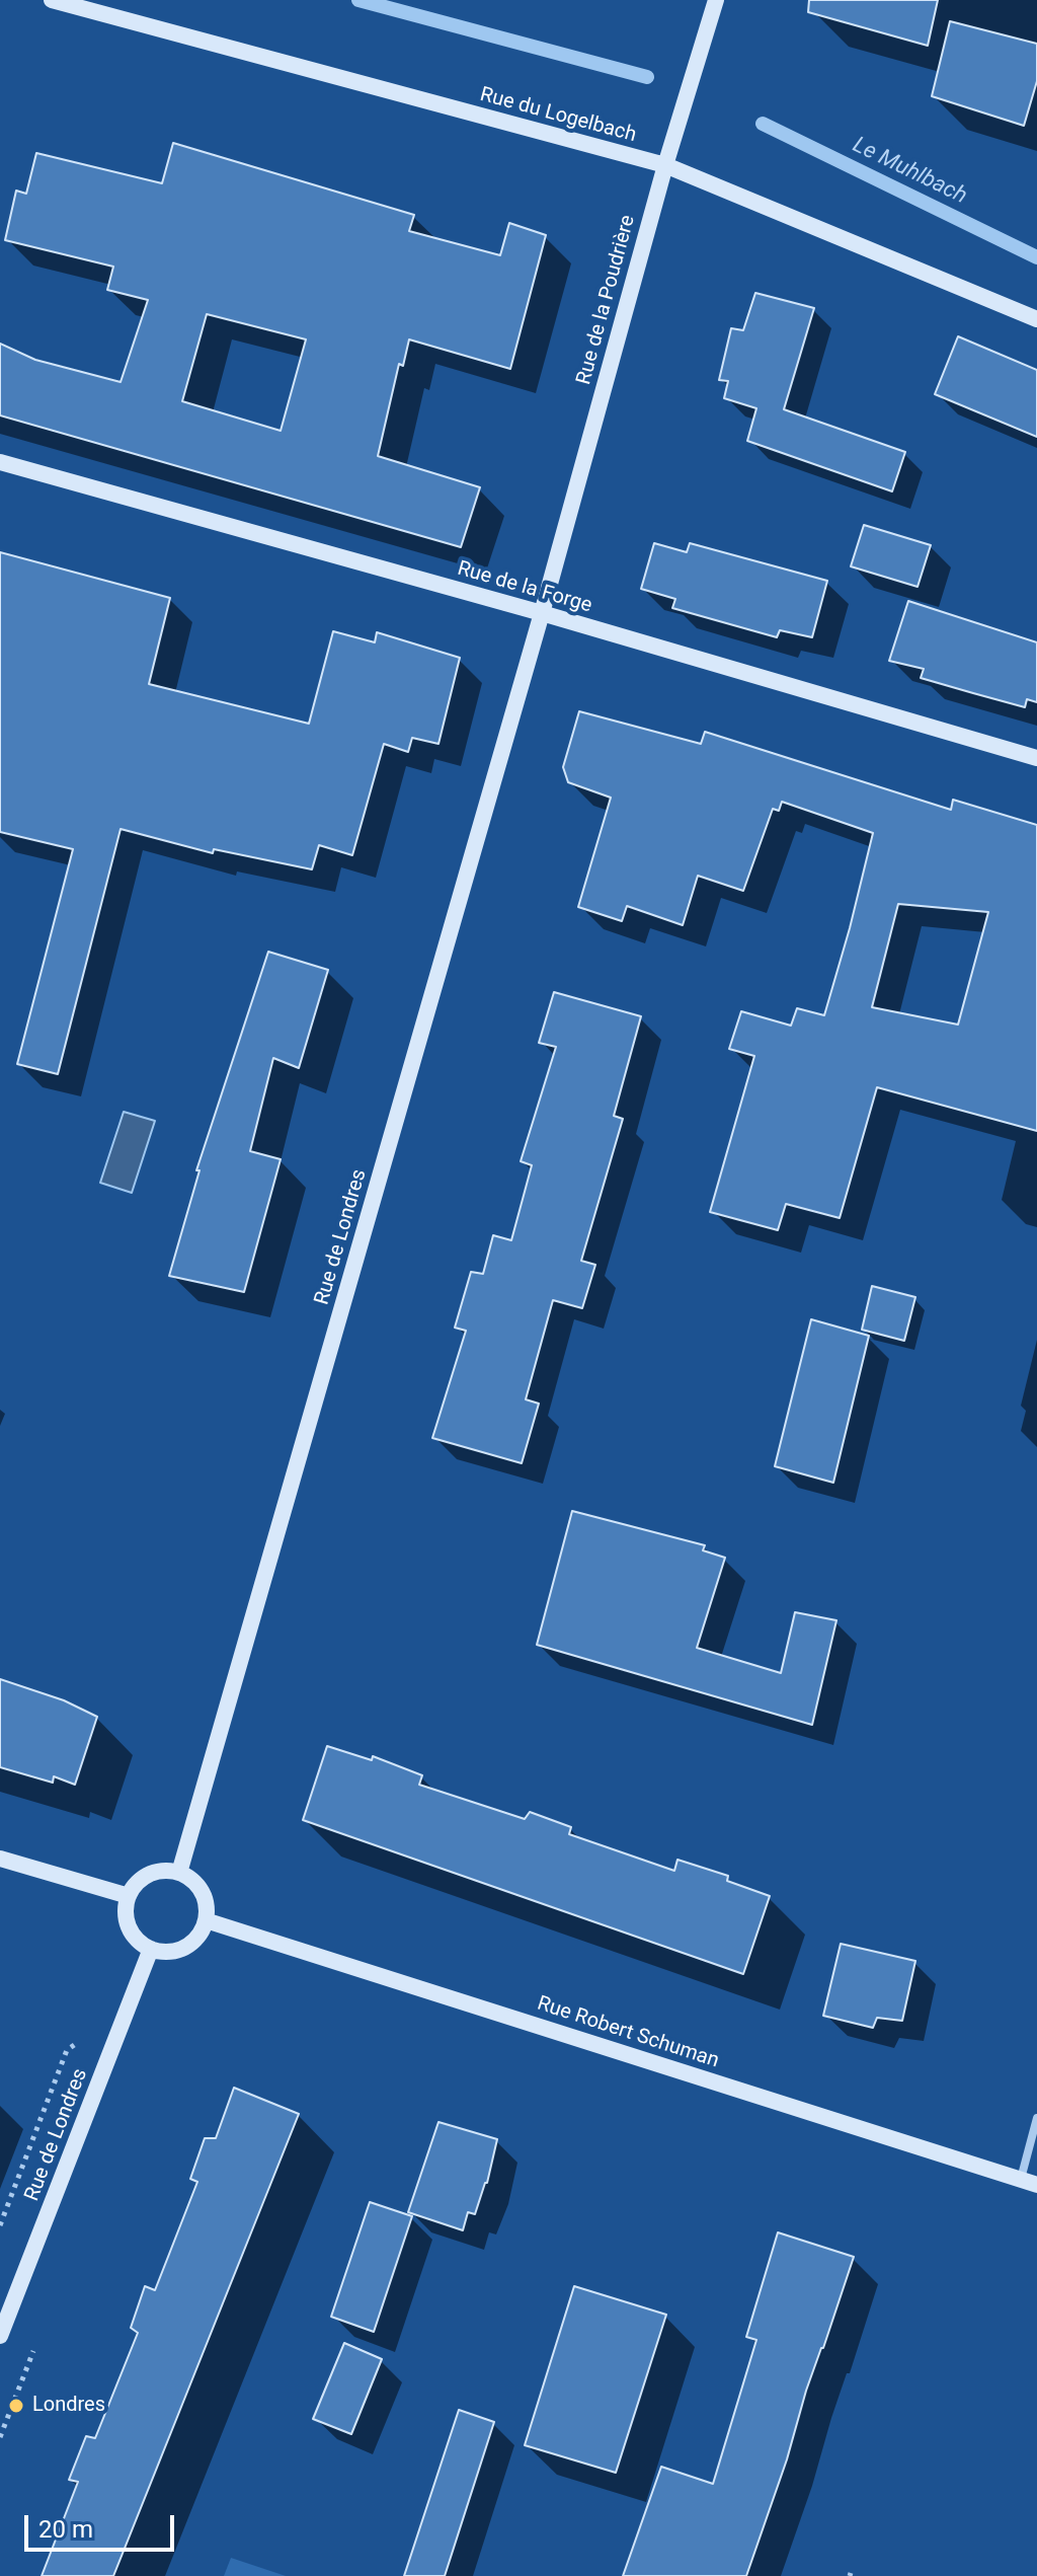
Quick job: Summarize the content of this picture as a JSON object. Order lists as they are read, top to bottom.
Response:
{
  "streets": {
    "street": [
      "Rue du Logelbach",
      "Rue de la Poudrière",
      "Rue de la Forge",
      "Rue de Londres",
      "Rue Robert Schuman"
    ]
  },
  "crossings": [
    ["Rue du Logelbach", "Rue de la Poudrière"],
    ["Rue de la Poudrière", "Rue de la Forge"],
    ["Rue de la Poudrière", "Rue de Londres"],
    ["Rue de la Forge", "Rue de Londres"],
    ["Rue de Londres", "Rue Robert Schuman"]
  ],
  "water": ["Le Muhlbach"],
  "places": ["Londres"],
  "scale_bar": "20 m"
}
